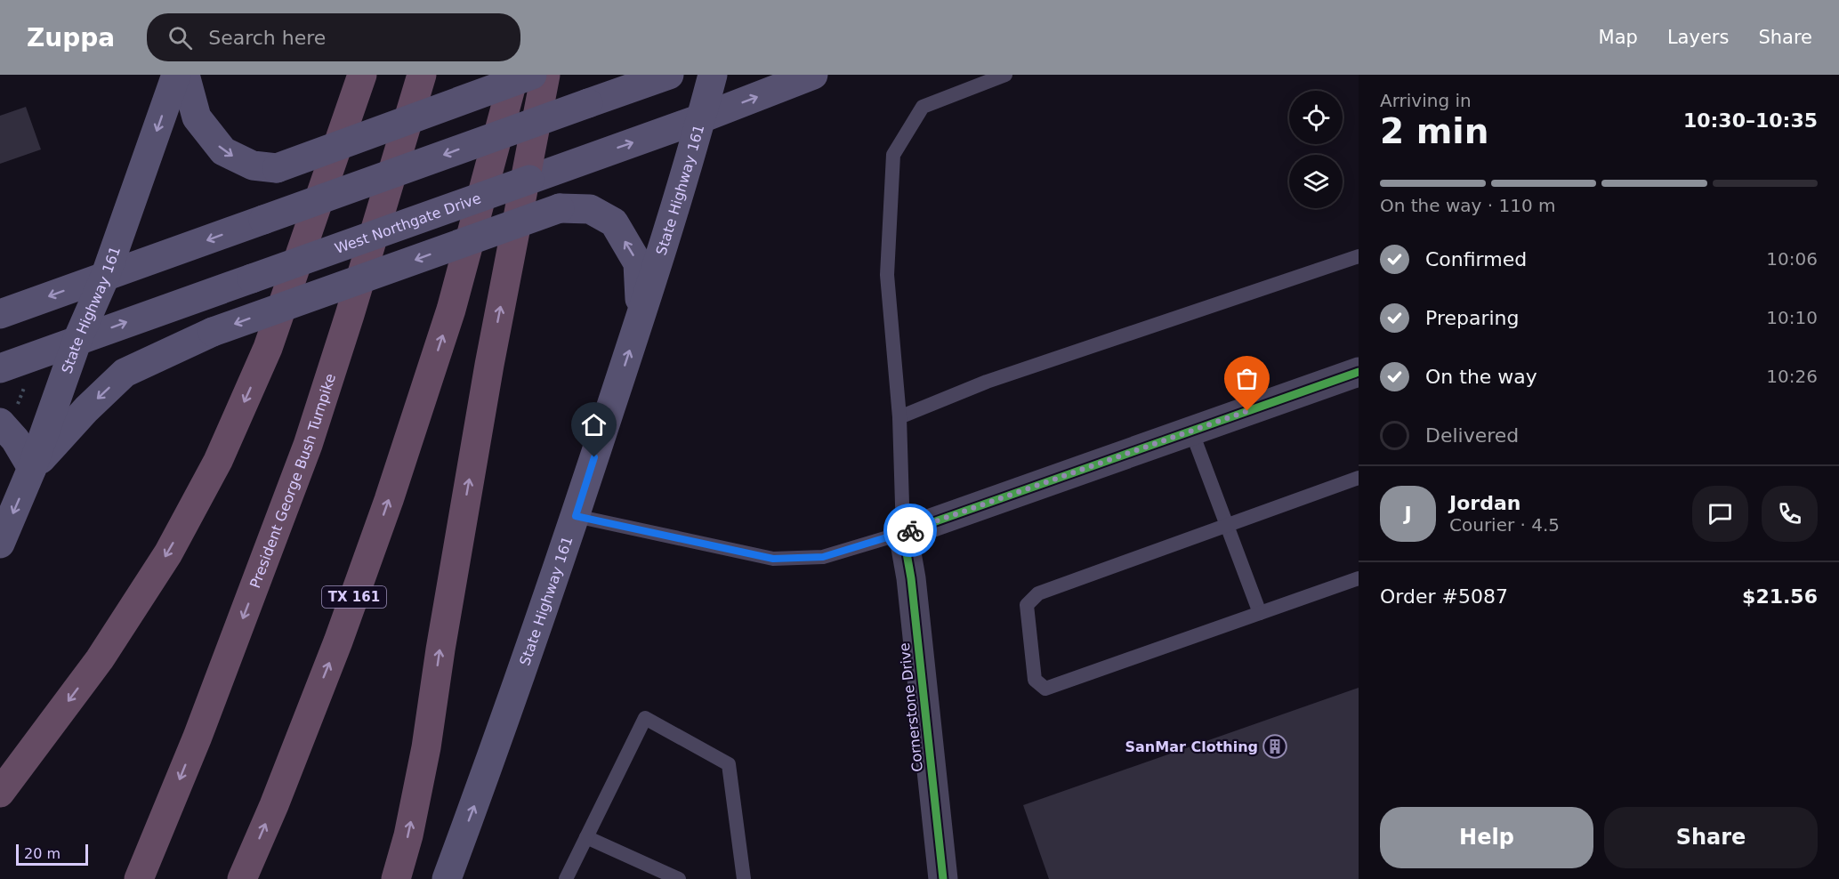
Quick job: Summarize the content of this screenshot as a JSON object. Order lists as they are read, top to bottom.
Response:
{
  "streets": {
    "highway": ["President George Bush Turnpike", "TX 161"],
    "main road": ["State Highway 161", "West Northgate Drive"],
    "street": ["Cornerstone Drive"]
  },
  "crossings": [
    ["State Highway 161", "West Northgate Drive"]
  ],
  "places": {
    "building": ["SanMar Clothing"]
  },
  "scale_bar": "20 m",
  "page": {
    "header": "Zuppa",
    "search": "Search here",
    "nav": ["Map", "Layers", "Share"],
    "heading": ["2 min", "Arriving in", "10:30–10:35"],
    "panel": [
      "Jordan",
      "Courier · 4.5",
      "Order #5087",
      "$21.56"
    ],
    "bar": "On the way · 110 m",
    "list": [
      ["Confirmed", "10:06"],
      ["Preparing", "10:10"],
      ["On the way", "10:26"],
      "Delivered"
    ],
    "round": "J",
    "buttons": ["Help", "Share"],
    "scale": "20 m"
  }
}
